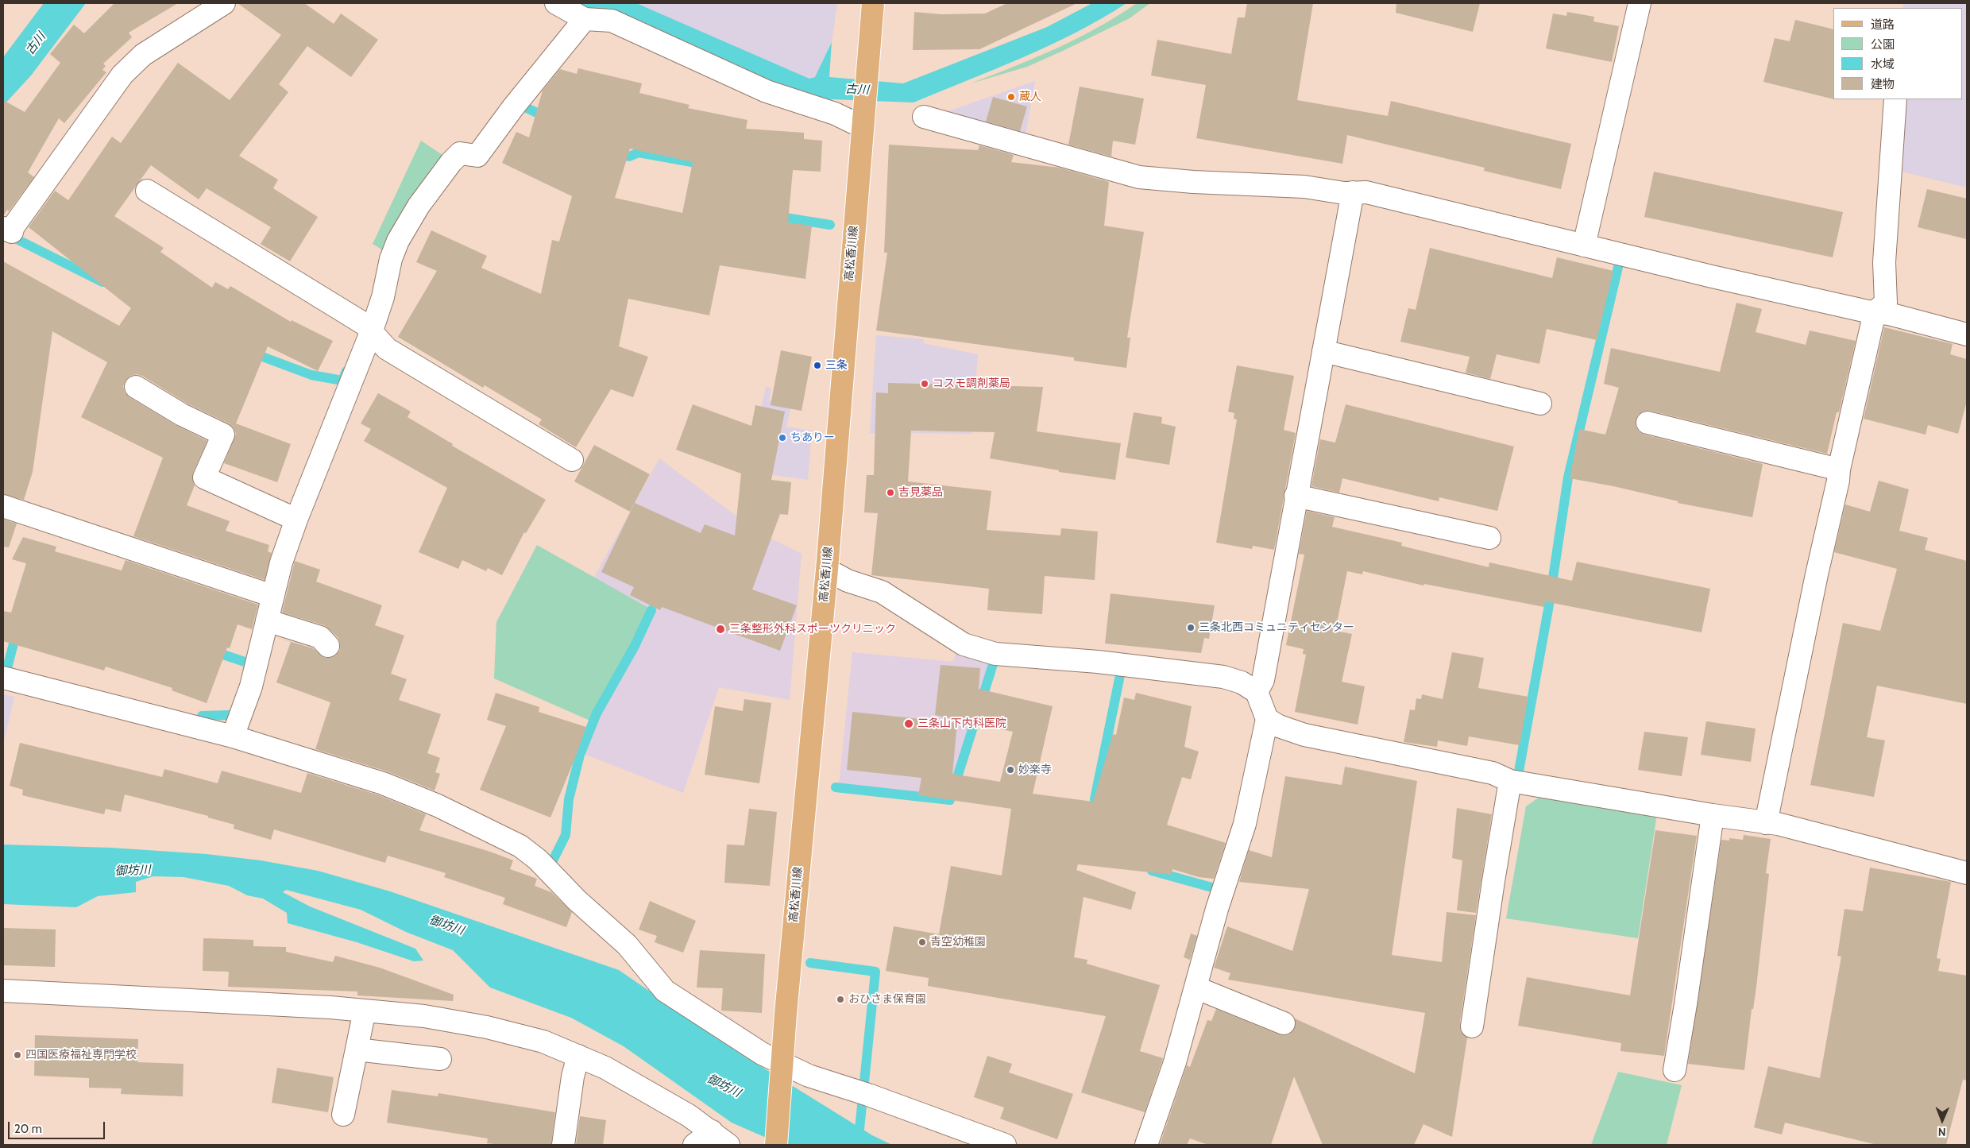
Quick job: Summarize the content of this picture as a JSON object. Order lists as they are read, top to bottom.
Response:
{
  "streets": {
    "main road": ["高松香川線"]
  },
  "water": ["古川", "御坊川"],
  "places": [
    "蔵人",
    "三条",
    "コスモ調剤薬局",
    "ちありー",
    "吉見薬品",
    "三条北西コミュニティセンター",
    "三条整形外科スポーツクリニック",
    "三条山下内科医院",
    "妙楽寺",
    "青空幼稚園",
    "おひさま保育園",
    "四国医療福祉専門学校"
  ],
  "legend": [
    "道路",
    "公園",
    "水域",
    "建物"
  ],
  "scale_bar": "20 m",
  "north": "bottom"
}
